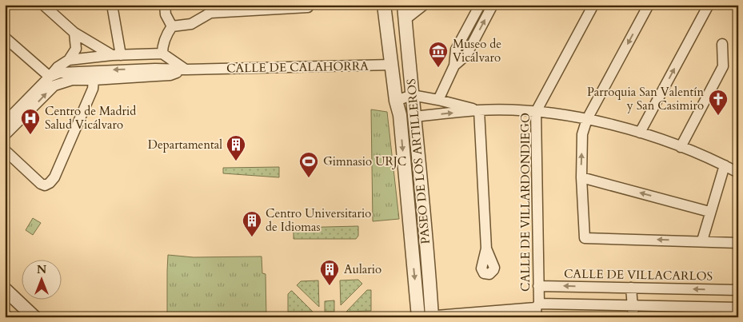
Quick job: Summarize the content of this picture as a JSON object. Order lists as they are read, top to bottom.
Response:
{
  "streets": {
    "street": [
      "CALLE DE CALAHORRA",
      "PASEO DE LOS ARTILLEROS",
      "CALLE DE VILLARDONDIEGO",
      "CALLE DE VILLACARLOS"
    ]
  },
  "crossings": [
    ["CALLE DE CALAHORRA", "PASEO DE LOS ARTILLEROS"],
    ["CALLE DE VILLARDONDIEGO", "CALLE DE VILLACARLOS"]
  ],
  "places": {
    "museum": ["Museo de Vicálvaro"],
    "church": ["Parroquia San Valentín y San Casimiro"],
    "hospital": ["Centro de Madrid Salud Vicálvaro"],
    "building": ["Departamental", "Centro Universitario de Idiomas", "Aulario"],
    "sports": ["Gimnasio URJC"]
  },
  "north": "top"
}
